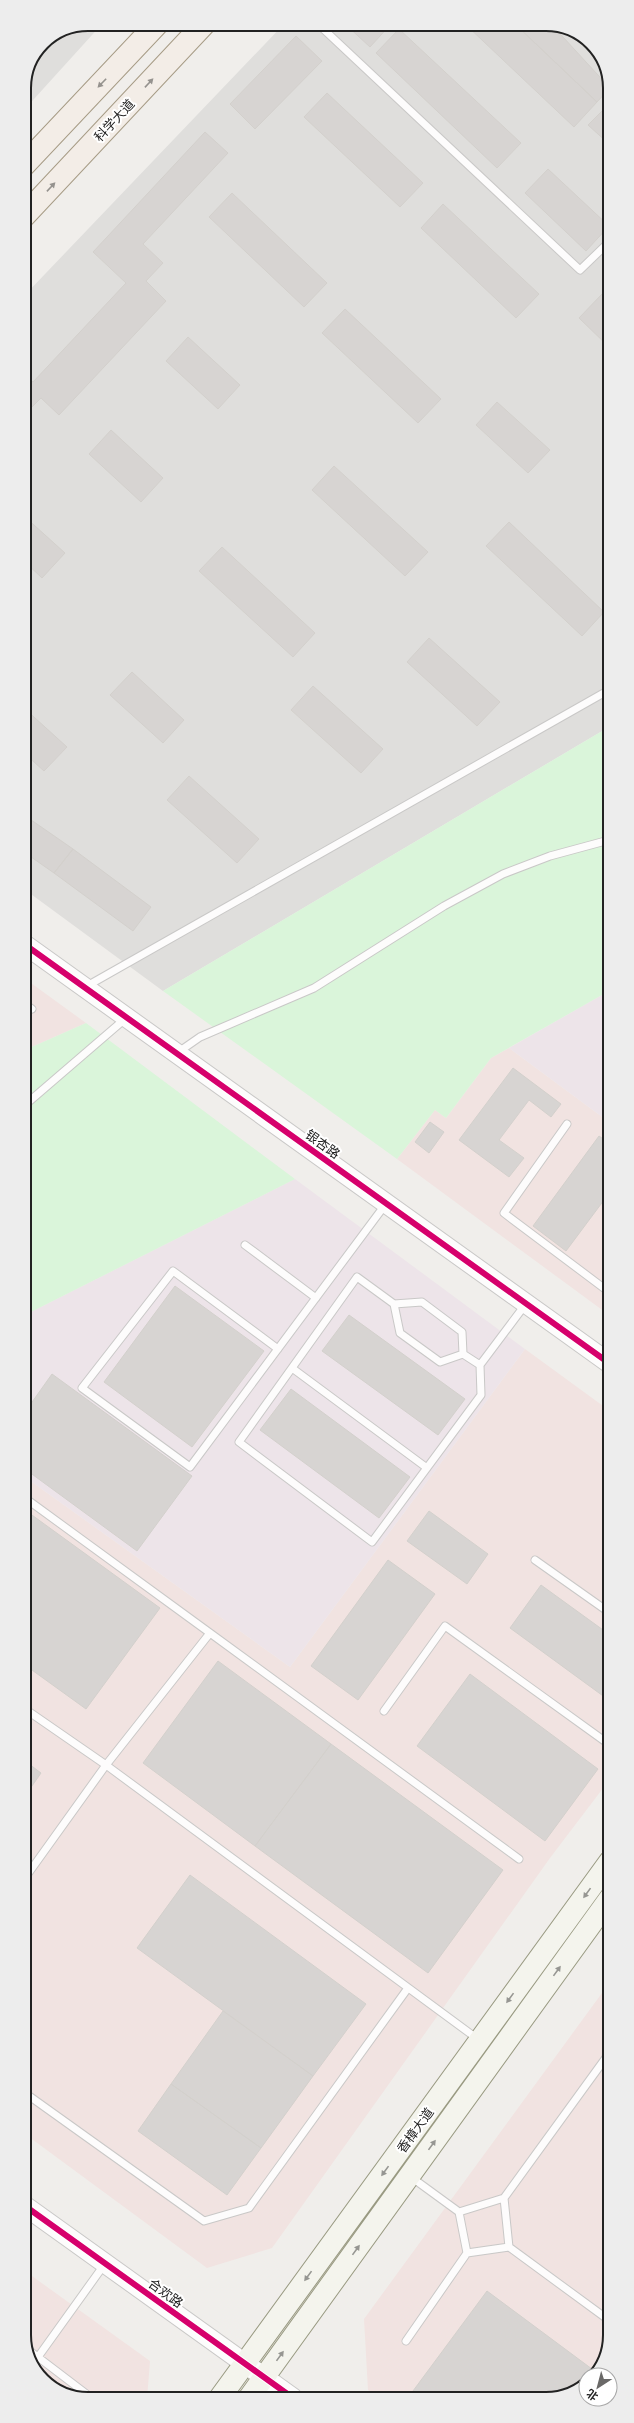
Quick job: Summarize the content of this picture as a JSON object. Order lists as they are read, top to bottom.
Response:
{
  "streets": {
    "main road": ["科学大道", "香樟大道"],
    "street": ["银杏路", "合欢路"]
  },
  "crossings": [
    ["香樟大道", "合欢路"]
  ],
  "north": "bottom left"
}
